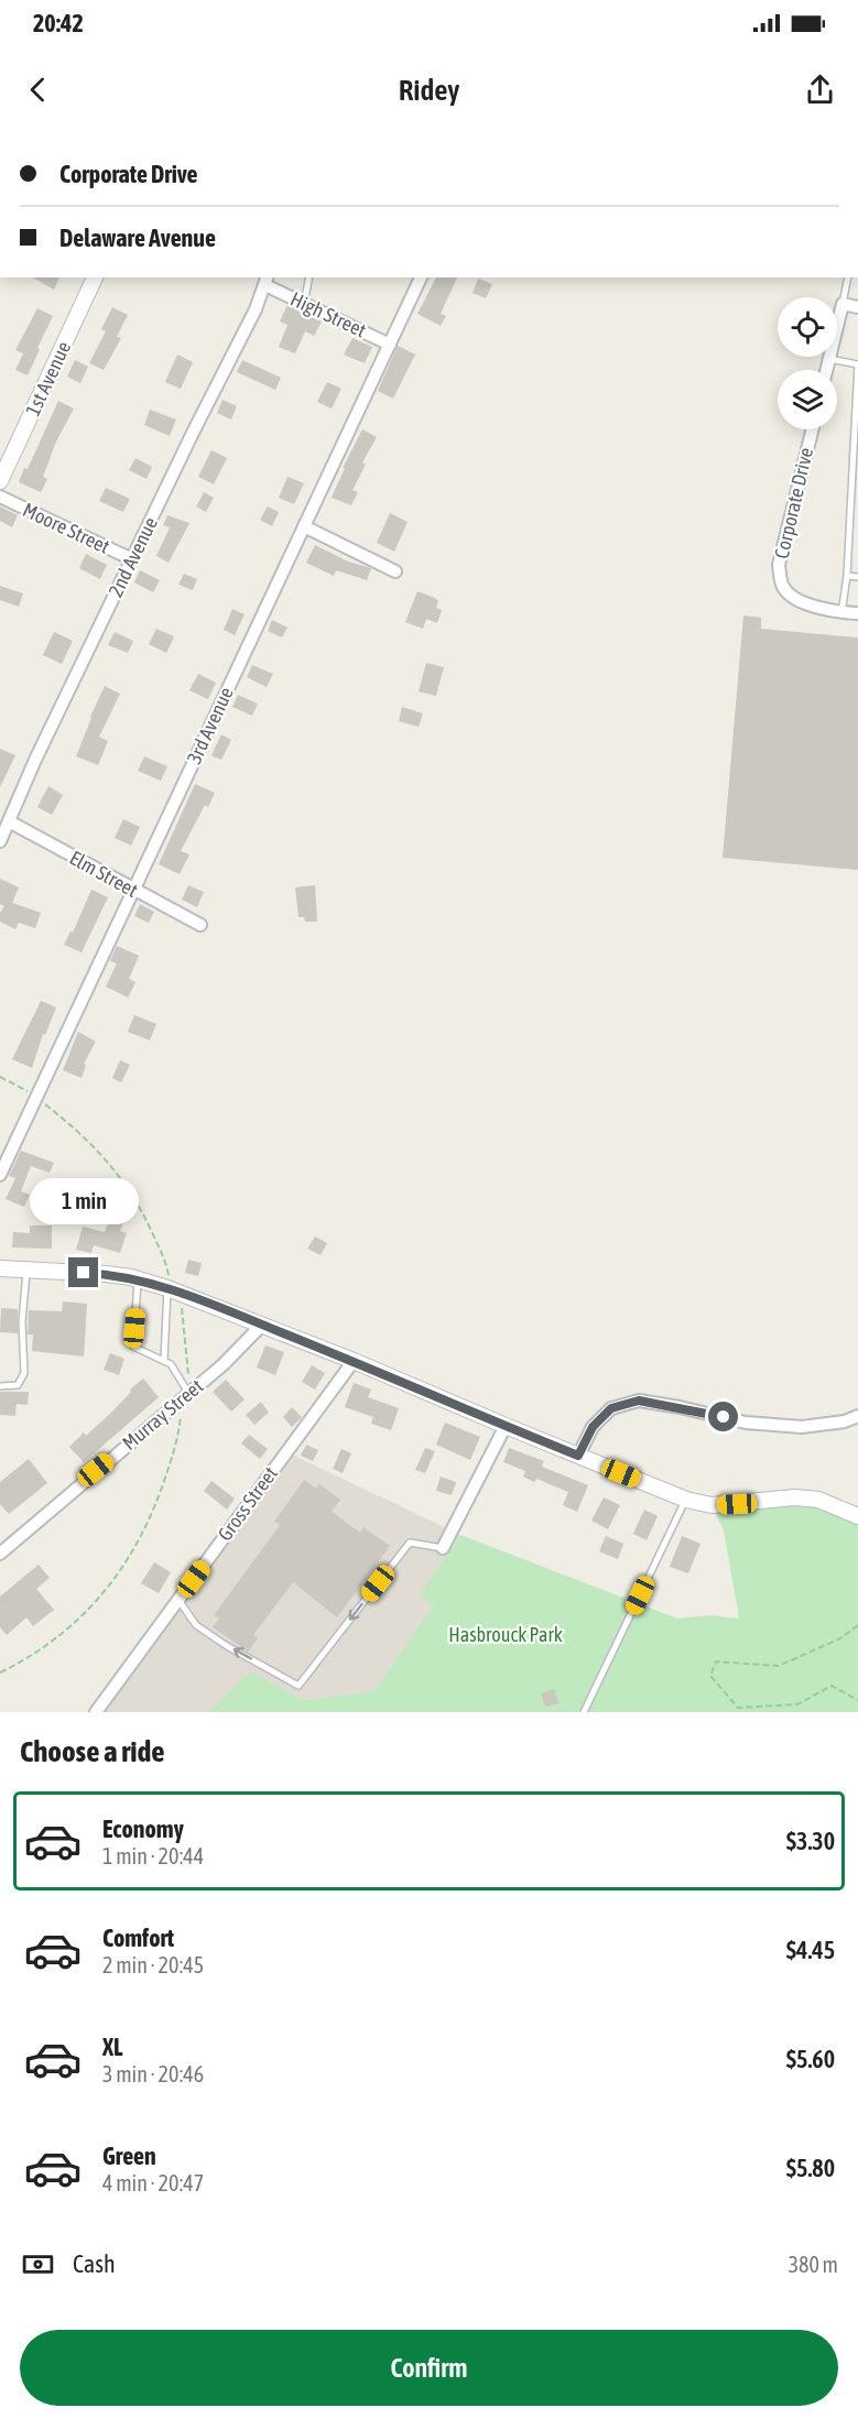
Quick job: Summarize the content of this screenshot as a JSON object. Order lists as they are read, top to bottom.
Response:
{
  "streets": {
    "street": [
      "High Street",
      "1st Avenue",
      "Corporate Drive",
      "Moore Street",
      "2nd Avenue",
      "3rd Avenue",
      "Elm Street",
      "Murray Street",
      "Gross Street"
    ]
  },
  "crossings": [
    ["High Street", "2nd Avenue"],
    ["High Street", "3rd Avenue"],
    ["Moore Street", "2nd Avenue"],
    ["2nd Avenue", "Elm Street"],
    ["3rd Avenue", "Elm Street"]
  ],
  "parks": ["Hasbrouck Park"],
  "page": {
    "status": "20:42",
    "header": "Ridey",
    "banner": ["Corporate Drive", "Delaware Avenue"],
    "bubble": "1 min",
    "heading": "Choose a ride",
    "list": [
      {
        "name": "Economy",
        "note": "1 min · 20:44",
        "value": "$3.30"
      },
      {
        "name": "Comfort",
        "note": "2 min · 20:45",
        "value": "$4.45"
      },
      {
        "name": "XL",
        "note": "3 min · 20:46",
        "value": "$5.60"
      },
      {
        "name": "Green",
        "note": "4 min · 20:47",
        "value": "$5.80"
      }
    ],
    "pay": ["Cash", "380 m"],
    "buttons": "Confirm"
  }
}
